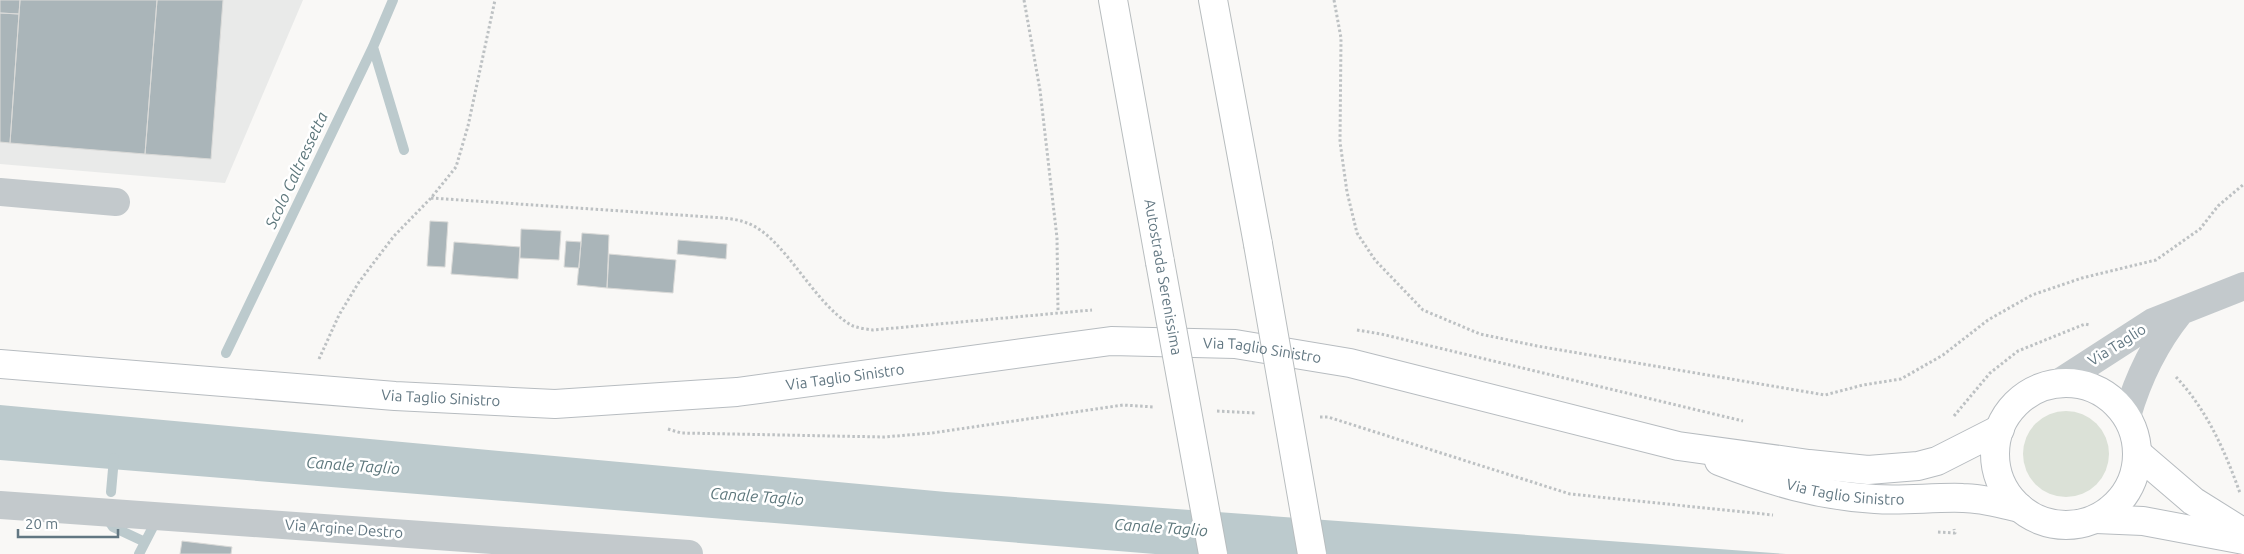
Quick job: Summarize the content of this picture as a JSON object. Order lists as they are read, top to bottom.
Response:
{
  "streets": {
    "main road": ["Autostrada Serenissima", "Via Taglio Sinistro"],
    "street": ["Via Taglio", "Via Argine Destro"]
  },
  "crossings": [
    ["Via Taglio", "Via Taglio Sinistro"]
  ],
  "water": ["Scolo Caltressetta", "Canale Taglio"],
  "scale_bar": "20 m"
}
